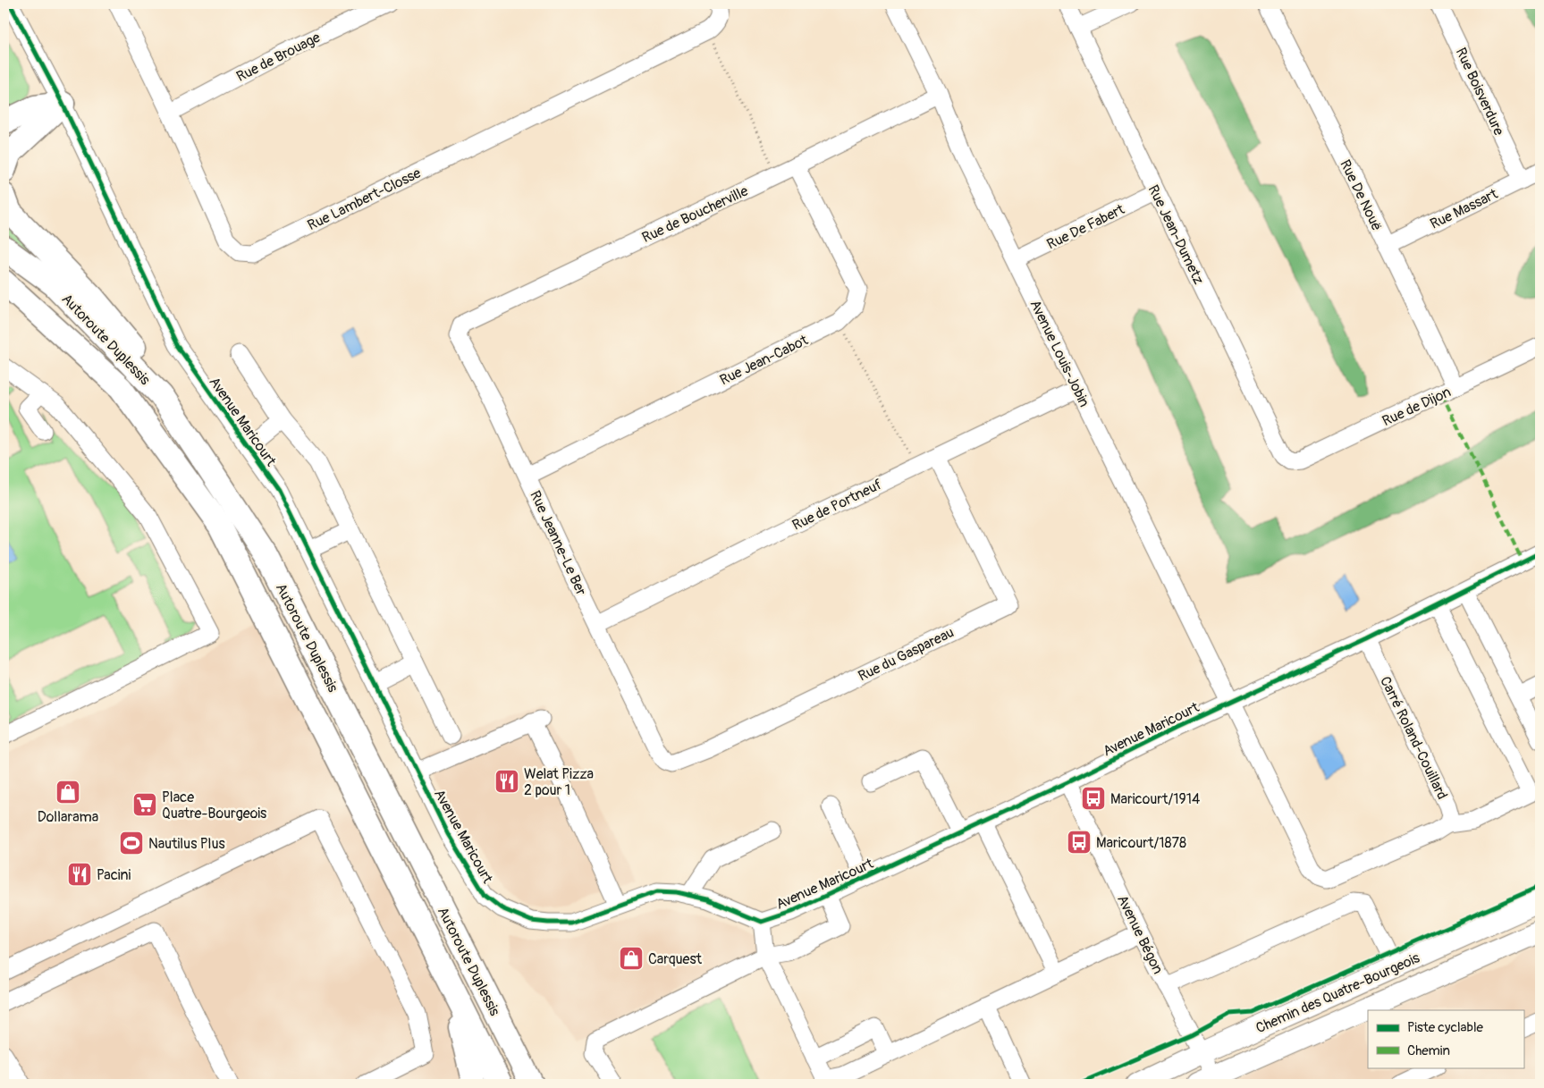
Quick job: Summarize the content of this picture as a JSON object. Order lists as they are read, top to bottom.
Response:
{
  "streets": {
    "highway": ["Autoroute Duplessis"],
    "main road": ["Chemin des Quatre-Bourgeois"],
    "street": [
      "Rue de Brouage",
      "Rue Boisverdure",
      "Rue De Nouë",
      "Rue Lambert-Closse",
      "Rue Massart",
      "Rue de Boucherville",
      "Rue De Fabert",
      "Rue Jean-Dumetz",
      "Avenue Louis-Jobin",
      "Rue Jean-Cabot",
      "Rue de Dijon",
      "Avenue Maricourt",
      "Rue de Portneuf",
      "Rue Jeanne-Le Ber",
      "Rue du Gaspareau",
      "Carré Roland-Couillard",
      "Avenue Bégon"
    ]
  },
  "crossings": [
    ["Rue de Brouage", "Rue Lambert-Closse"],
    ["Rue Boisverdure", "Rue Massart"],
    ["Rue De Nouë", "Rue Massart"],
    ["Rue De Nouë", "Rue de Dijon"],
    ["Rue de Boucherville", "Avenue Louis-Jobin"],
    ["Rue de Boucherville", "Rue Jean-Cabot"],
    ["Rue de Boucherville", "Rue Jeanne-Le Ber"],
    ["Rue De Fabert", "Rue Jean-Dumetz"],
    ["Rue De Fabert", "Avenue Louis-Jobin"],
    ["Rue Jean-Dumetz", "Rue de Dijon"],
    ["Avenue Louis-Jobin", "Avenue Maricourt"],
    ["Avenue Louis-Jobin", "Rue de Portneuf"],
    ["Rue Jean-Cabot", "Rue Jeanne-Le Ber"],
    ["Avenue Maricourt", "Carré Roland-Couillard"],
    ["Avenue Maricourt", "Avenue Bégon"],
    ["Rue de Portneuf", "Rue Jeanne-Le Ber"],
    ["Rue de Portneuf", "Rue du Gaspareau"],
    ["Rue Jeanne-Le Ber", "Rue du Gaspareau"],
    ["Avenue Bégon", "Chemin des Quatre-Bourgeois"]
  ],
  "places": {
    "restaurant": ["Welat Pizza 2 pour 1", "Pacini"],
    "shop": ["Dollarama", "Carquest"],
    "bus stop": ["Maricourt/1914", "Maricourt/1878"],
    "supermarket": ["Place Quatre-Bourgeois"],
    "sports": ["Nautilus Plus"]
  },
  "legend": ["Piste cyclable", "Chemin"]
}
